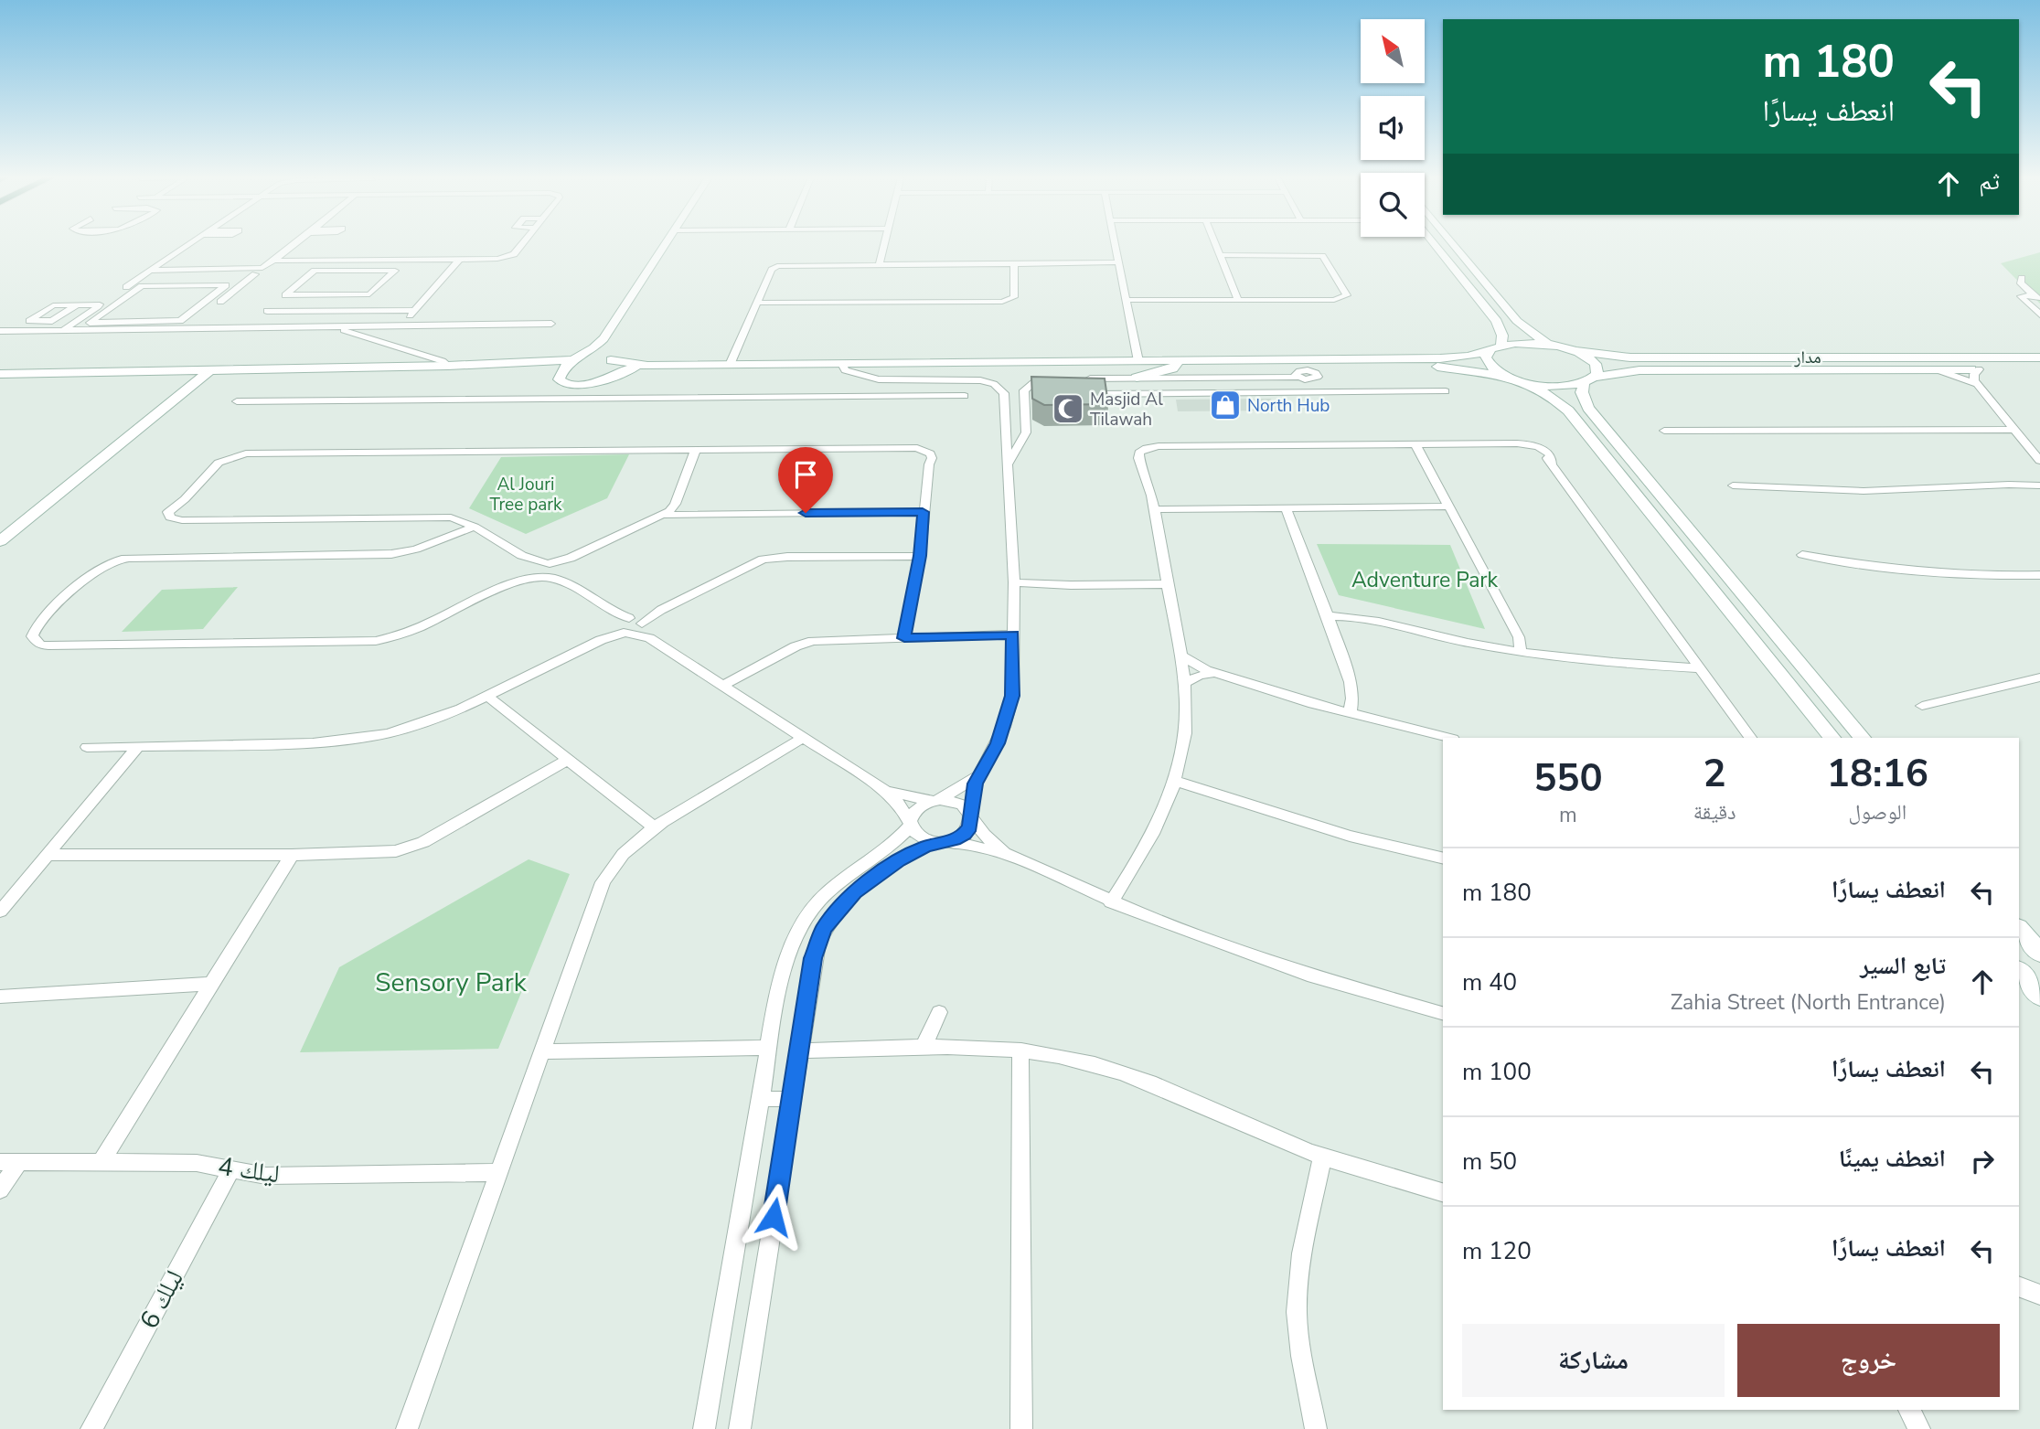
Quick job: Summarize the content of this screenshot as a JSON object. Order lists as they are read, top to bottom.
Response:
{
  "streets": {
    "street": ["مدار", "ليلك 4", "ليلك 6"]
  },
  "crossings": [
    ["ليلك 4", "ليلك 6"]
  ],
  "parks": ["Al Jouri Tree park", "Adventure Park", "Sensory Park"],
  "places": {
    "shop": ["North Hub"],
    "mosque": ["Masjid Al Tilawah"]
  },
  "north": "top left",
  "page": {
    "turn": ["180 m", "انعطف يسارًا"],
    "then": "ثم",
    "eta": [
      "18:16",
      "الوصول",
      "2",
      "دقيقة",
      "550",
      "m"
    ],
    "list": [
      {
        "name": "انعطف يسارًا",
        "value": "180 m"
      },
      {
        "name": "تابع السير",
        "note": "Zahia Street (North Entrance)",
        "value": "40 m"
      },
      {
        "name": "انعطف يسارًا",
        "value": "100 m"
      },
      {
        "name": "انعطف يمينًا",
        "value": "50 m"
      },
      {
        "name": "انعطف يسارًا",
        "value": "120 m"
      }
    ],
    "buttons": ["خروج", "مشاركة"]
  }
}
